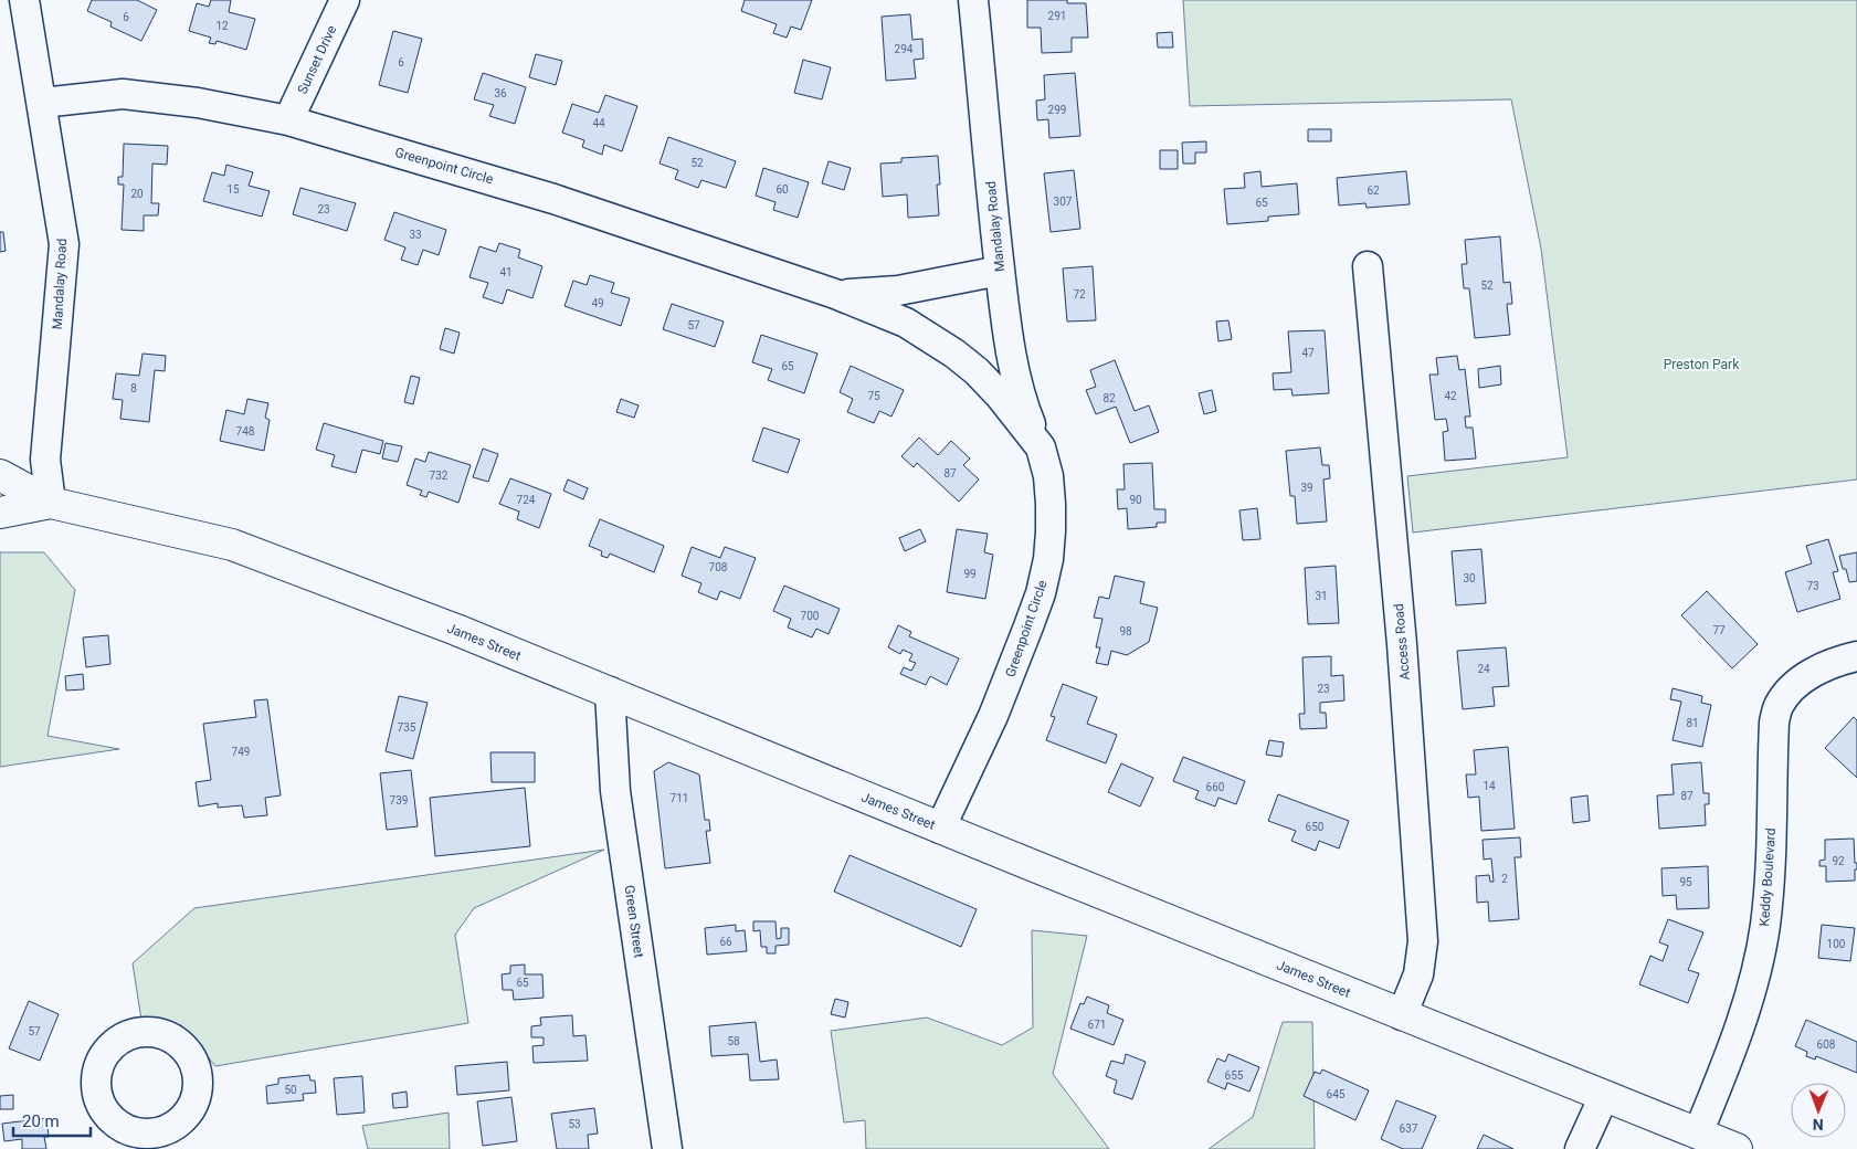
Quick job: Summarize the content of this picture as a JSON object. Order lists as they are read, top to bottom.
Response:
{
  "streets": {
    "main road": ["James Street"],
    "street": [
      "Sunset Drive",
      "Greenpoint Circle",
      "Mandalay Road",
      "Access Road",
      "Keddy Boulevard",
      "Green Street"
    ]
  },
  "crossings": [
    ["Sunset Drive", "Greenpoint Circle"],
    ["Greenpoint Circle", "Mandalay Road"],
    ["Greenpoint Circle", "James Street"],
    ["Mandalay Road", "James Street"],
    ["James Street", "Access Road"],
    ["James Street", "Keddy Boulevard"],
    ["James Street", "Green Street"]
  ],
  "parks": ["Preston Park"],
  "house_numbers": [
    "291",
    "6",
    "12",
    "294",
    "6",
    "36",
    "299",
    "44",
    "52",
    "15",
    "60",
    "62",
    "20",
    "307",
    "65",
    "23",
    "33",
    "41",
    "52",
    "72",
    "49",
    "57",
    "47",
    "65",
    "8",
    "75",
    "42",
    "82",
    "748",
    "87",
    "732",
    "39",
    "724",
    "90",
    "708",
    "99",
    "30",
    "73",
    "31",
    "700",
    "77",
    "98",
    "24",
    "23",
    "81",
    "735",
    "749",
    "14",
    "660",
    "87",
    "711",
    "739",
    "650",
    "92",
    "2",
    "95",
    "66",
    "100",
    "65",
    "671",
    "57",
    "58",
    "608",
    "655",
    "50",
    "645",
    "53",
    "637"
  ],
  "scale_bar": "20 m",
  "north": "bottom"
}
